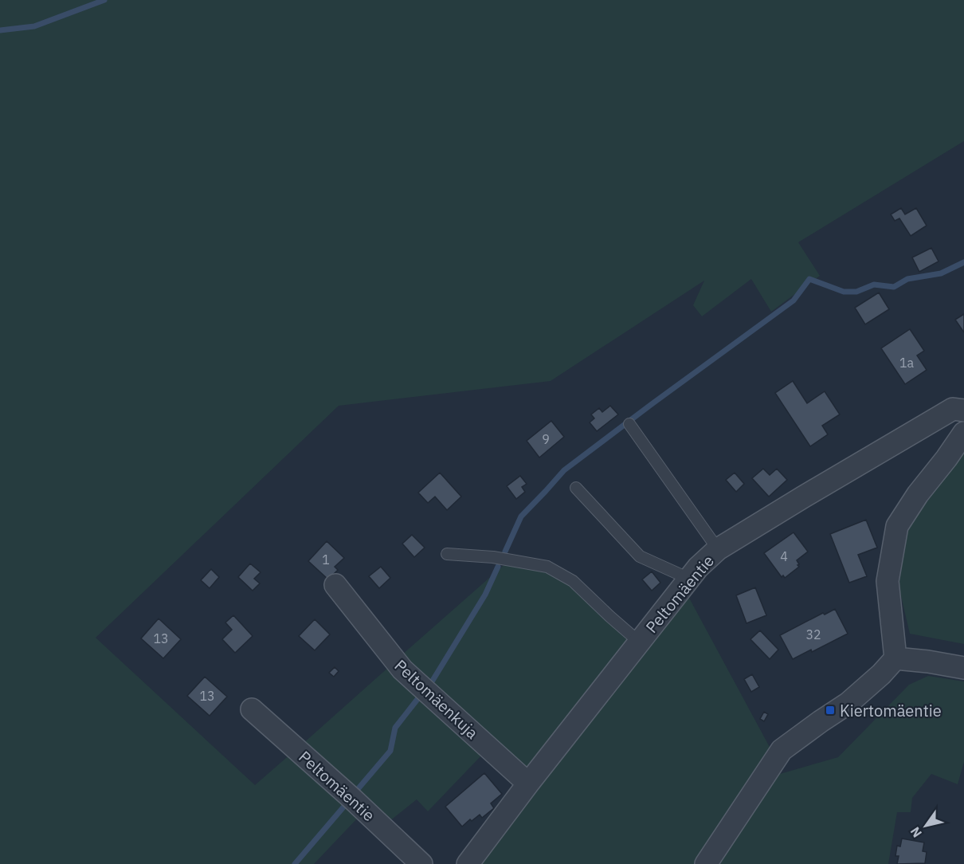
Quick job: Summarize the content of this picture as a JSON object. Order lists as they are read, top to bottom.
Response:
{
  "streets": {
    "street": ["Peltomäentie", "Peltomäenkuja"]
  },
  "crossings": [
    ["Peltomäentie", "Peltomäenkuja"]
  ],
  "places": {
    "transit": ["Kiertomäentie"]
  },
  "house_numbers": [
    "1a",
    "9",
    "4",
    "1",
    "32",
    "13",
    "13"
  ],
  "north": "bottom left"
}
